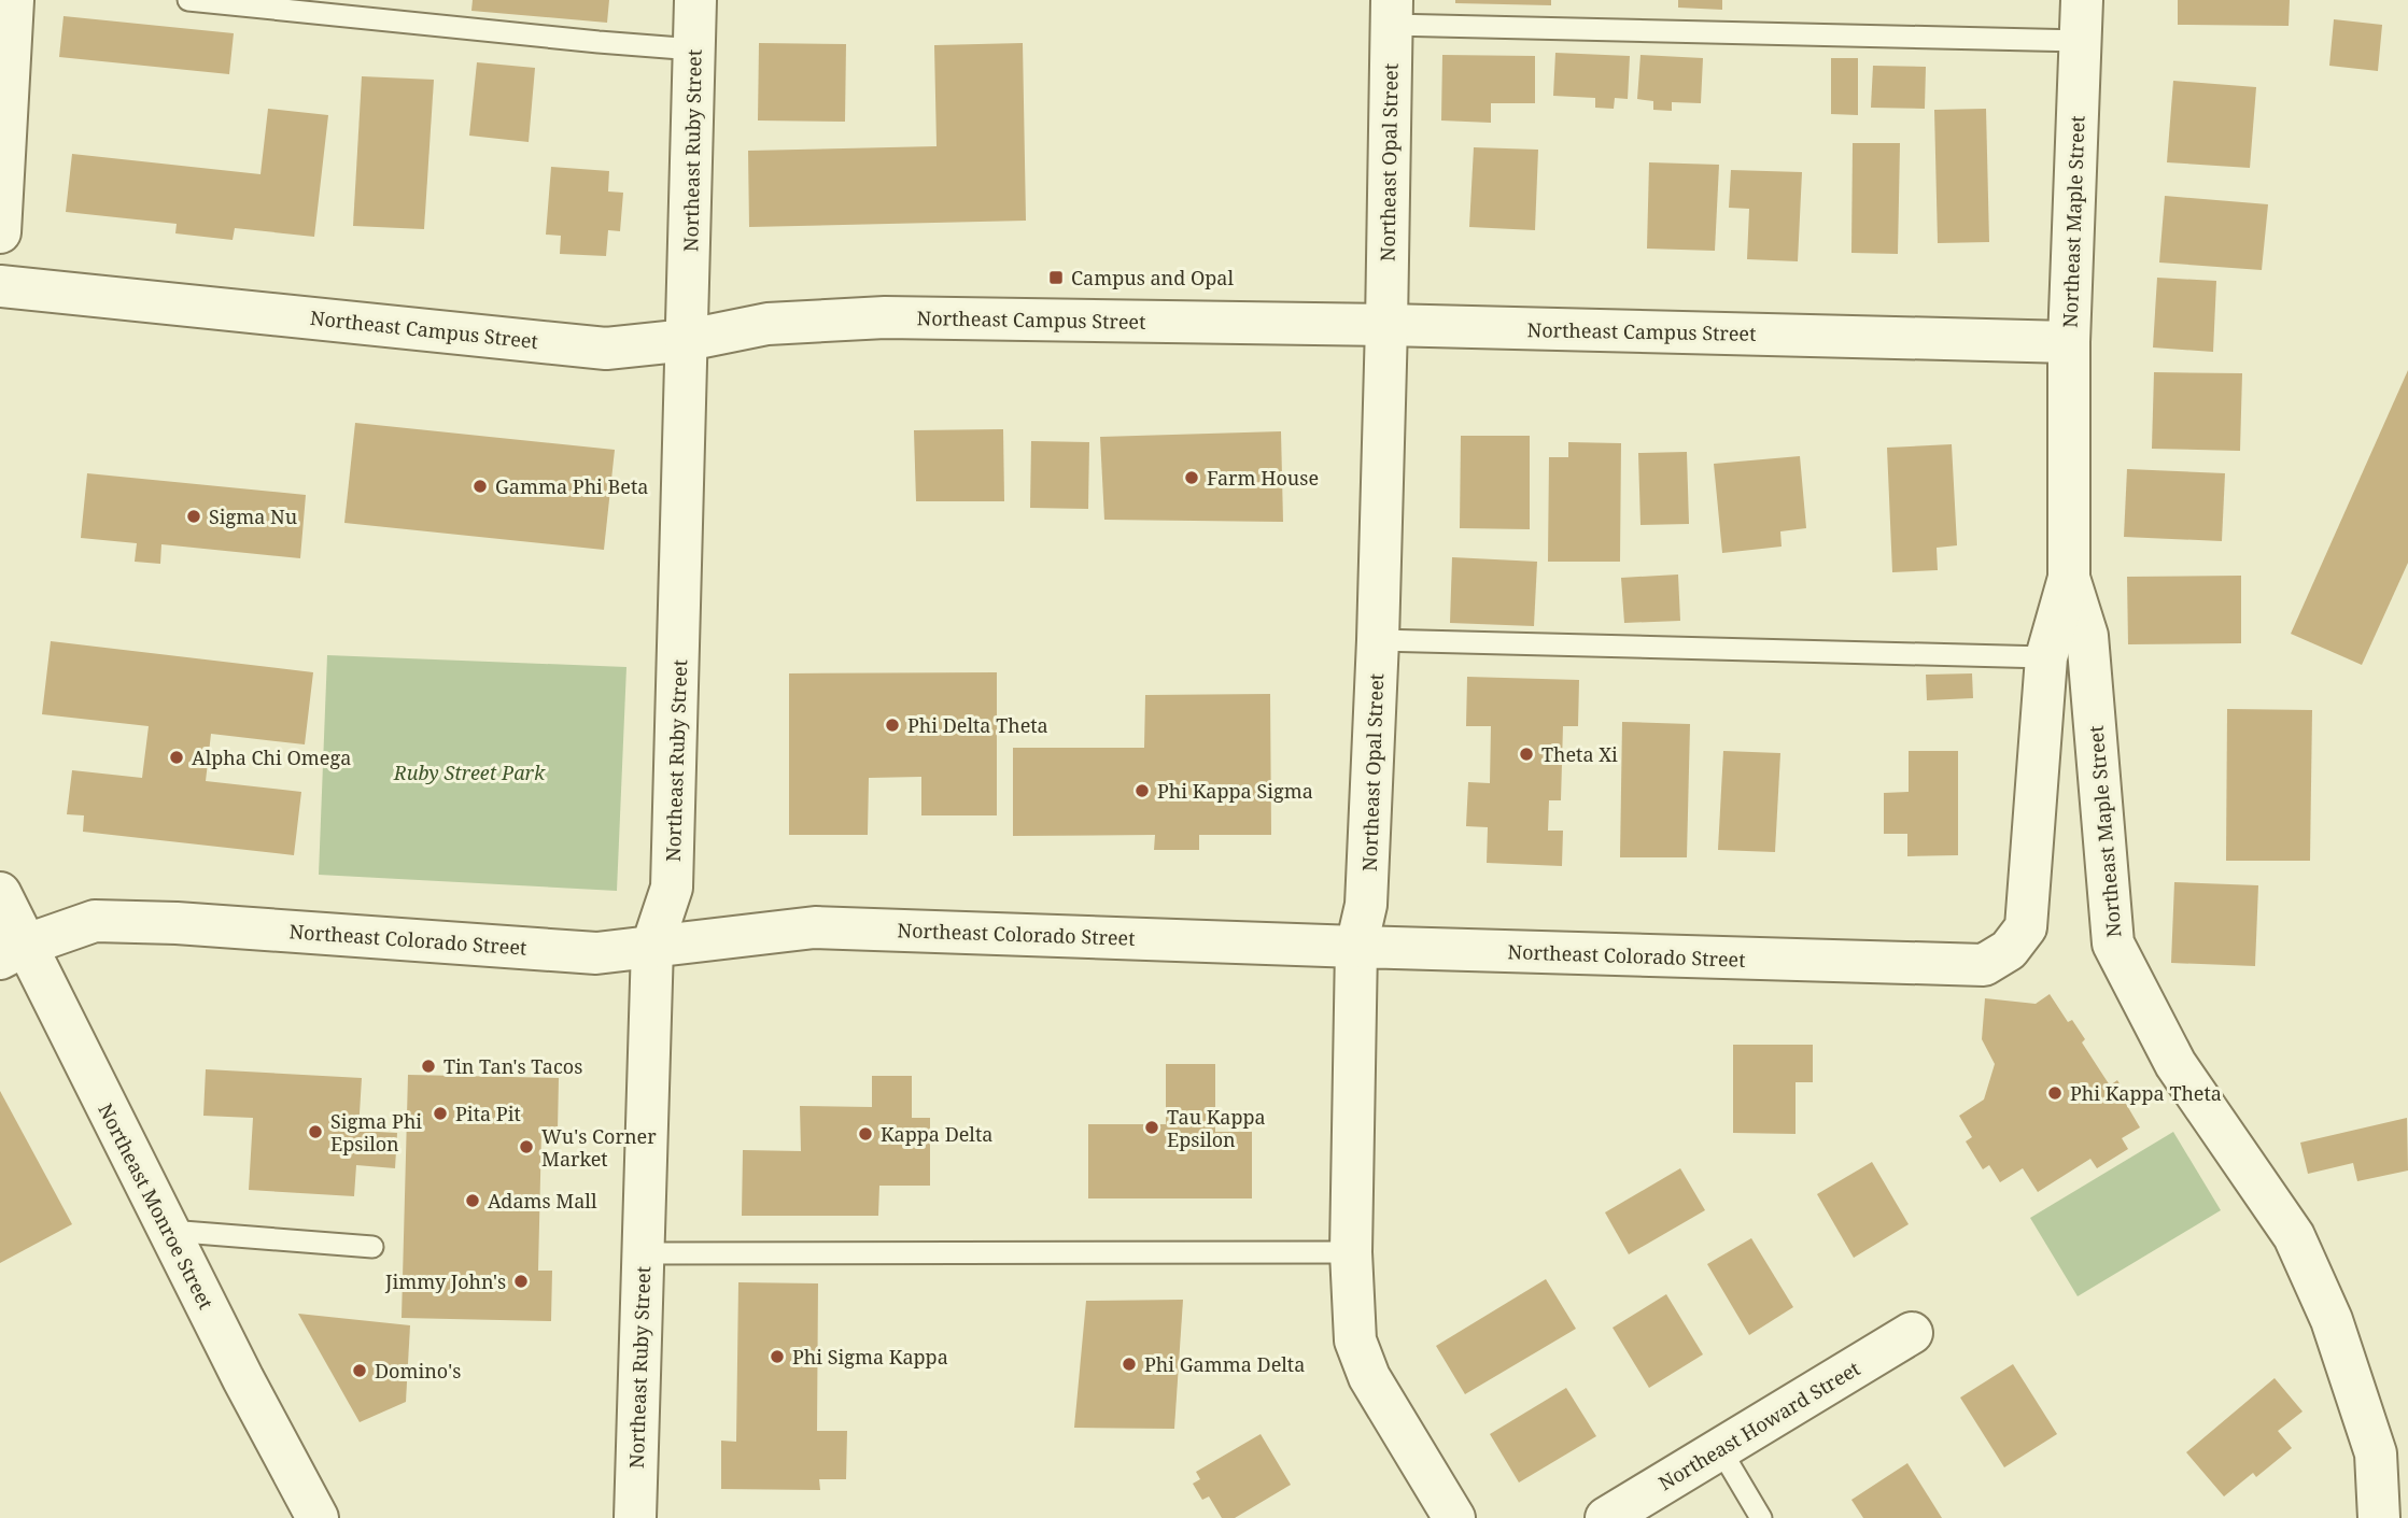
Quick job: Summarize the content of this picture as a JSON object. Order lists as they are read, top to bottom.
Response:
{
  "streets": {
    "street": [
      "Northeast Ruby Street",
      "Northeast Opal Street",
      "Northeast Maple Street",
      "Northeast Campus Street",
      "Northeast Colorado Street",
      "Northeast Monroe Street",
      "Northeast Howard Street"
    ]
  },
  "crossings": [
    ["Northeast Ruby Street", "Northeast Campus Street"],
    ["Northeast Ruby Street", "Northeast Colorado Street"],
    ["Northeast Opal Street", "Northeast Campus Street"],
    ["Northeast Opal Street", "Northeast Colorado Street"],
    ["Northeast Maple Street", "Northeast Campus Street"],
    ["Northeast Maple Street", "Northeast Colorado Street"],
    ["Northeast Colorado Street", "Northeast Monroe Street"]
  ],
  "parks": ["Ruby Street Park"],
  "places": {
    "transit": ["Campus and Opal"],
    "other": [
      "Farm House",
      "Gamma Phi Beta",
      "Sigma Nu",
      "Phi Delta Theta",
      "Theta Xi",
      "Alpha Chi Omega",
      "Phi Kappa Sigma",
      "Tin Tan's Tacos",
      "Phi Kappa Theta",
      "Pita Pit",
      "Tau Kappa Epsilon",
      "Sigma Phi Epsilon",
      "Kappa Delta",
      "Wu's Corner Market",
      "Adams Mall",
      "Jimmy John's",
      "Phi Sigma Kappa",
      "Phi Gamma Delta",
      "Domino's"
    ]
  }
}
